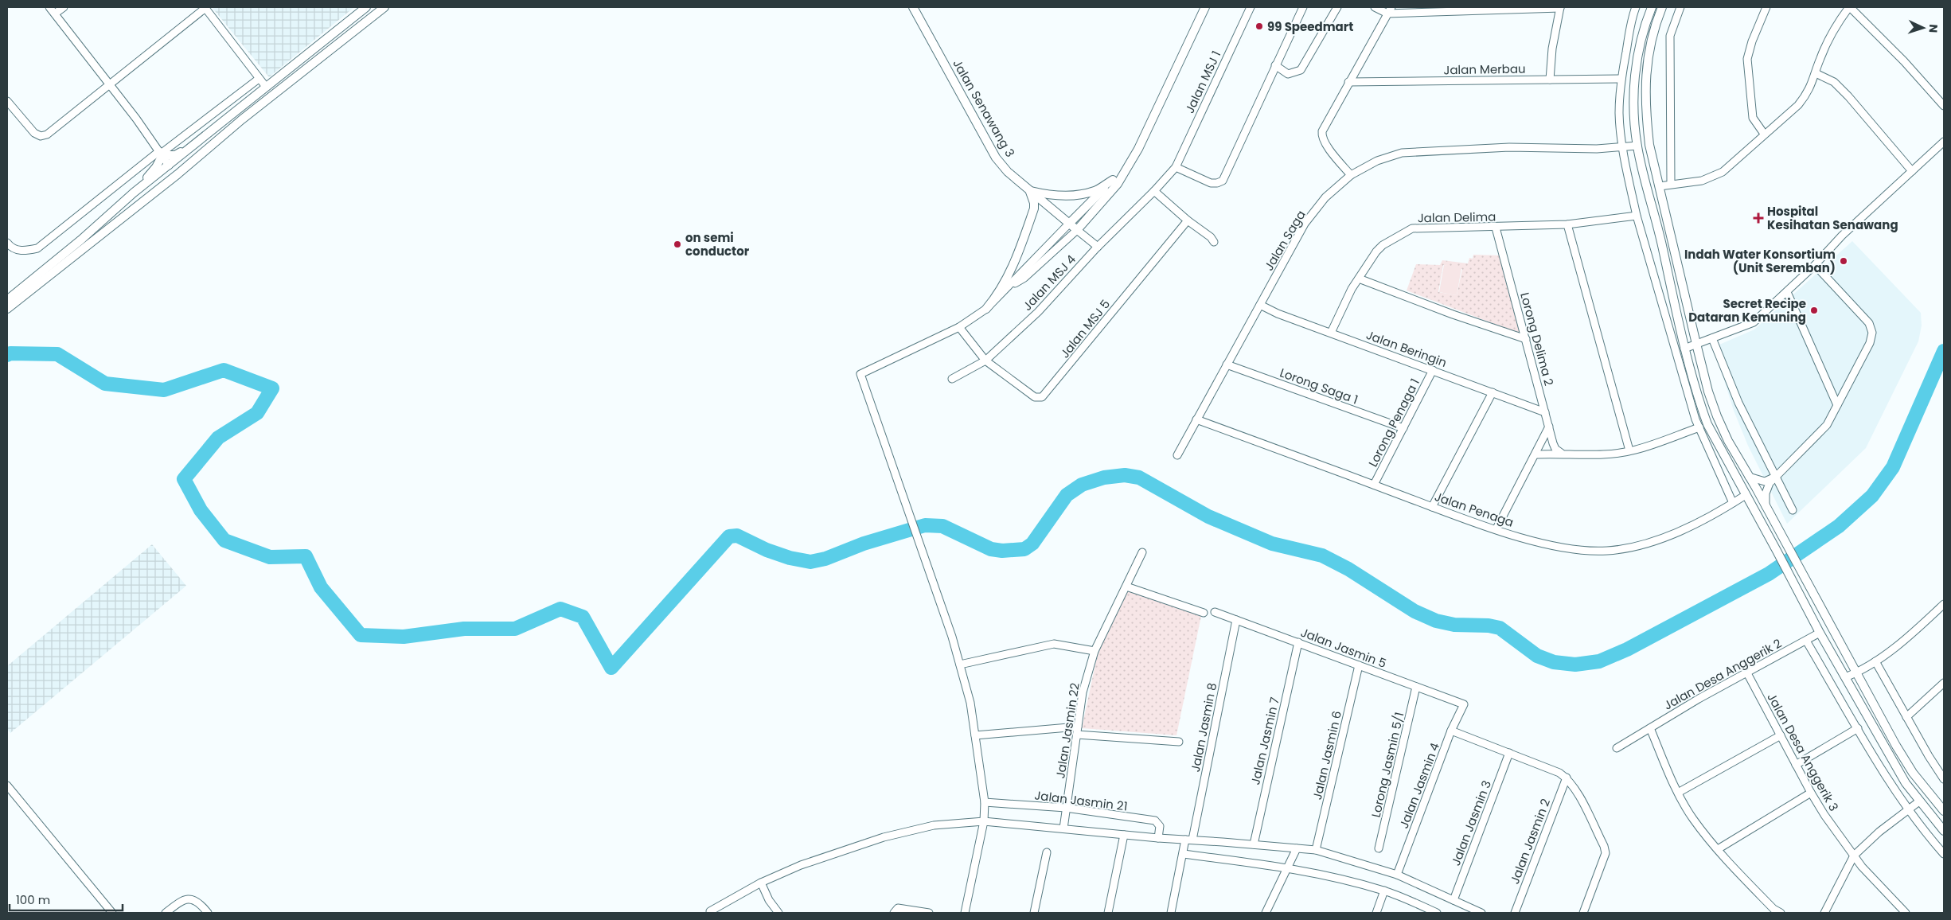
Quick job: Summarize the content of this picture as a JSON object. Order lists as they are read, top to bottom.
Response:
{
  "streets": {
    "street": [
      "Jalan Merbau",
      "Jalan MSJ 1",
      "Jalan Senawang 3",
      "Jalan Delima",
      "Jalan Saga",
      "Jalan MSJ 4",
      "Jalan MSJ 5",
      "Lorong Delima 2",
      "Jalan Beringin",
      "Lorong Saga 1",
      "Lorong Penaga 1",
      "Jalan Penaga",
      "Jalan Jasmin 5",
      "Jalan Desa Anggerik 2",
      "Jalan Jasmin 8",
      "Jalan Jasmin 22",
      "Jalan Jasmin 7",
      "Jalan Desa Anggerik 3",
      "Jalan Jasmin 6",
      "Lorong Jasmin 5/1",
      "Jalan Jasmin 4",
      "Jalan Jasmin 21",
      "Jalan Jasmin 3",
      "Jalan Jasmin 2"
    ]
  },
  "crossings": [
    ["Jalan MSJ 1", "Jalan MSJ 4"],
    ["Jalan Delima", "Lorong Delima 2"],
    ["Jalan Delima", "Jalan Beringin"],
    ["Jalan Saga", "Jalan Beringin"],
    ["Jalan Saga", "Lorong Saga 1"],
    ["Jalan Saga", "Jalan Penaga"],
    ["Jalan MSJ 4", "Jalan MSJ 5"],
    ["Lorong Delima 2", "Jalan Beringin"],
    ["Jalan Beringin", "Lorong Penaga 1"],
    ["Lorong Saga 1", "Lorong Penaga 1"],
    ["Lorong Penaga 1", "Jalan Penaga"],
    ["Jalan Jasmin 5", "Jalan Jasmin 8"],
    ["Jalan Jasmin 5", "Jalan Jasmin 7"],
    ["Jalan Jasmin 5", "Jalan Jasmin 6"],
    ["Jalan Jasmin 5", "Lorong Jasmin 5/1"],
    ["Jalan Jasmin 5", "Jalan Jasmin 4"],
    ["Jalan Desa Anggerik 2", "Jalan Desa Anggerik 3"],
    ["Jalan Jasmin 22", "Jalan Jasmin 21"]
  ],
  "places": {
    "other": [
      "99 Speedmart",
      "on semi conductor",
      "Indah Water Konsortium (Unit Seremban)",
      "Secret Recipe Dataran Kemuning"
    ],
    "health": ["Hospital Kesihatan Senawang"]
  },
  "scale_bar": "100 m",
  "north": "right"
}
